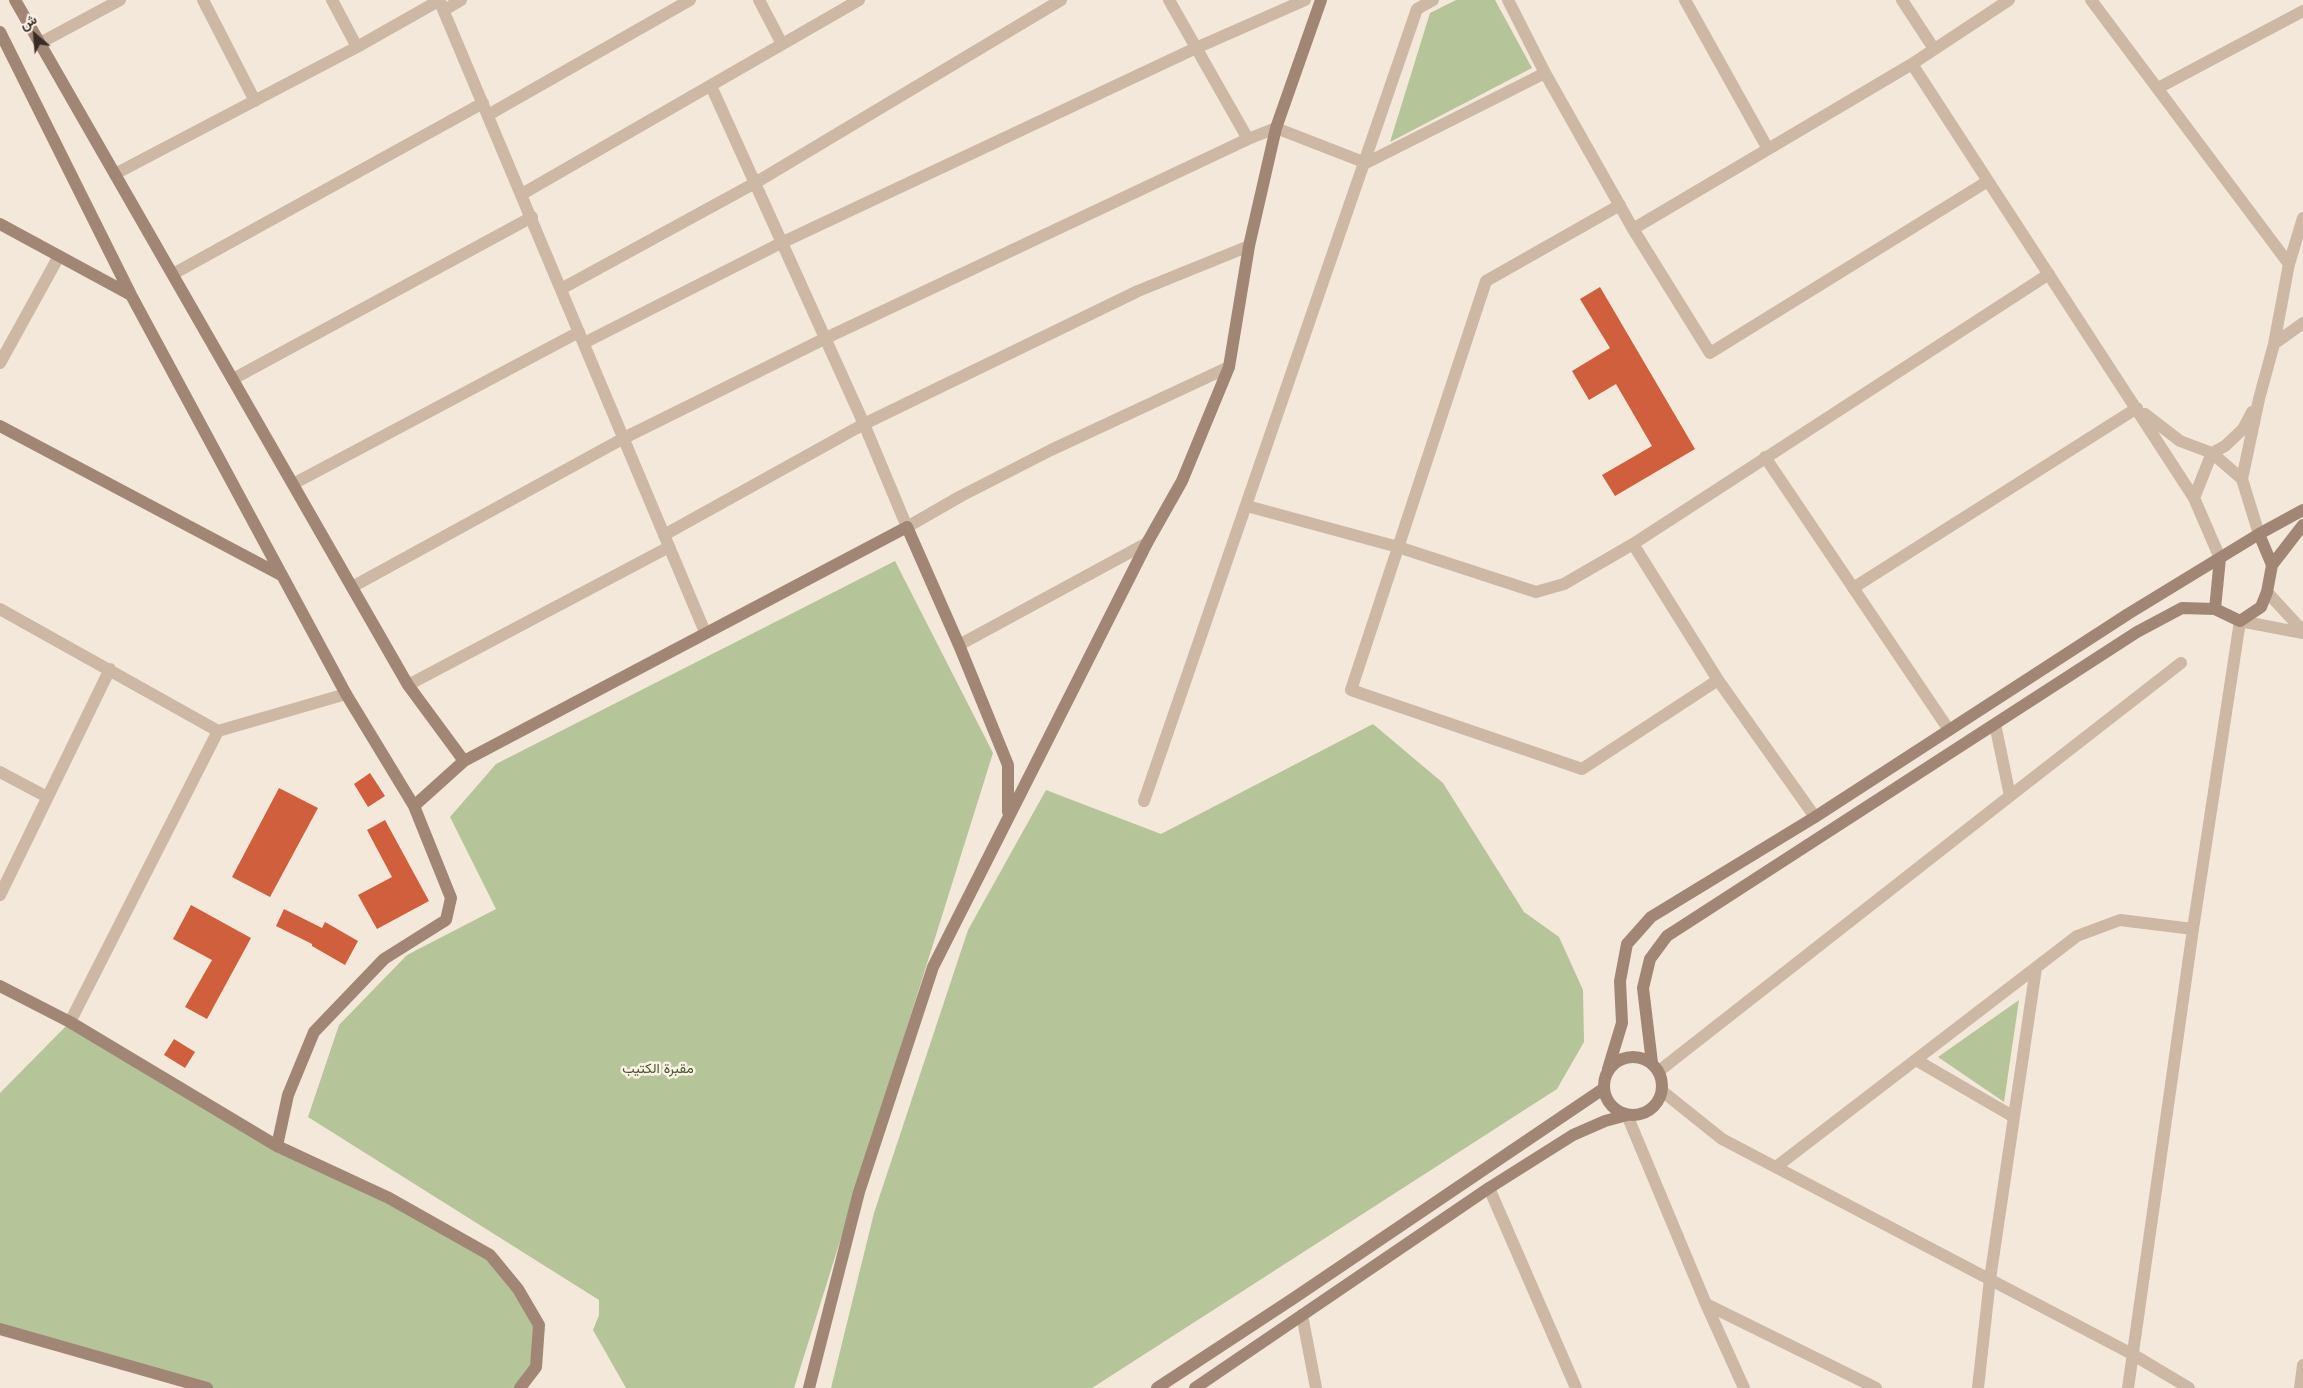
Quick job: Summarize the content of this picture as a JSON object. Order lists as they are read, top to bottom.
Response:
{
  "parks": ["مقبرة الكتيب"],
  "north": "top left"
}
